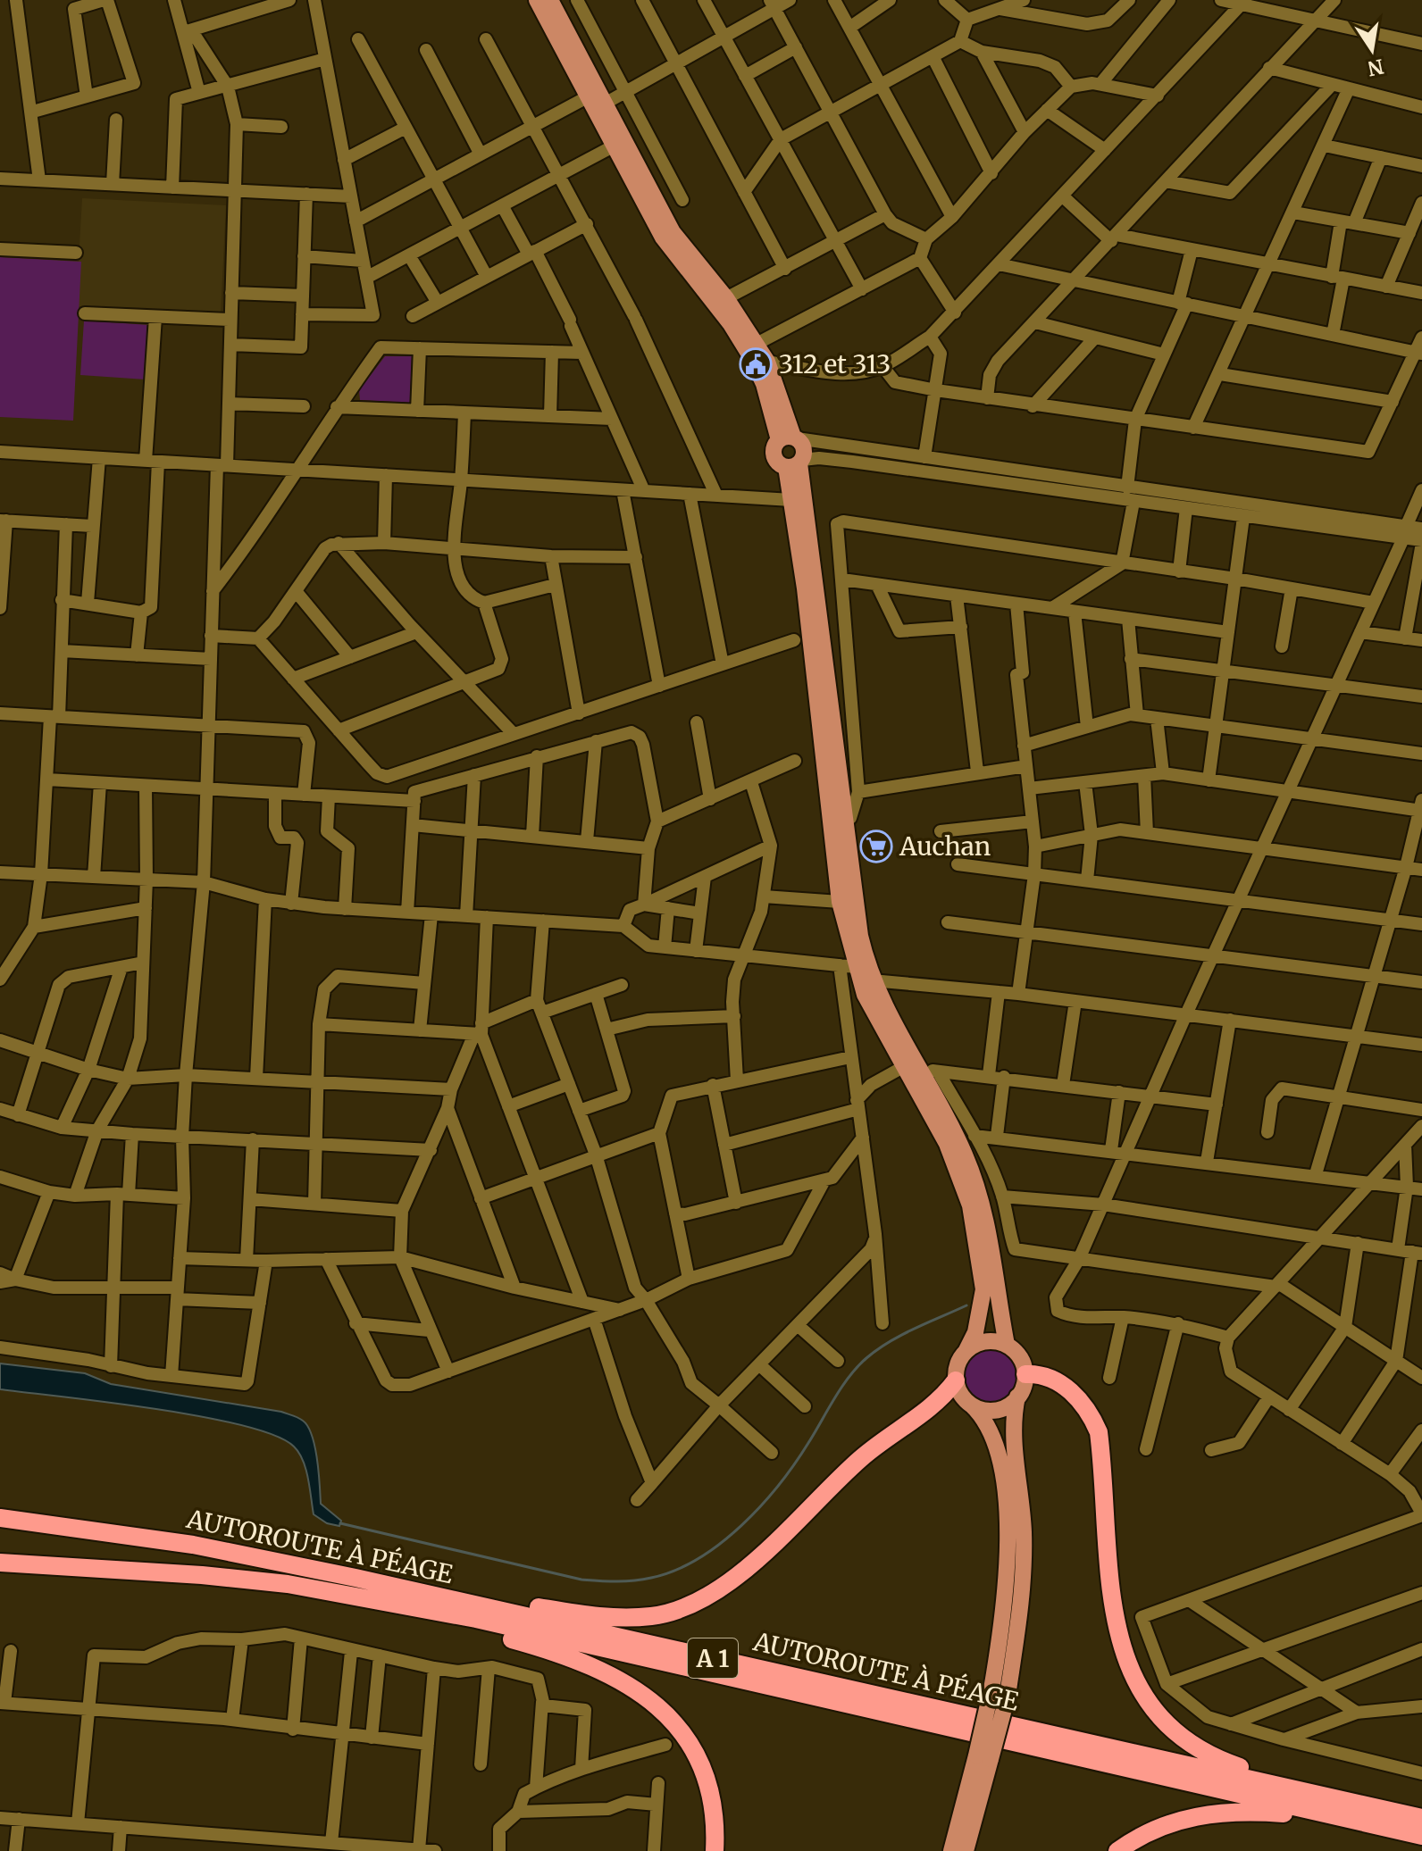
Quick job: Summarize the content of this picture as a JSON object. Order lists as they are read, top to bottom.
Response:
{
  "streets": {
    "highway": ["AUTOROUTE À PÉAGE", "A 1"]
  },
  "places": {
    "public building": ["312 et 313"],
    "supermarket": ["Auchan"]
  },
  "north": "bottom"
}
